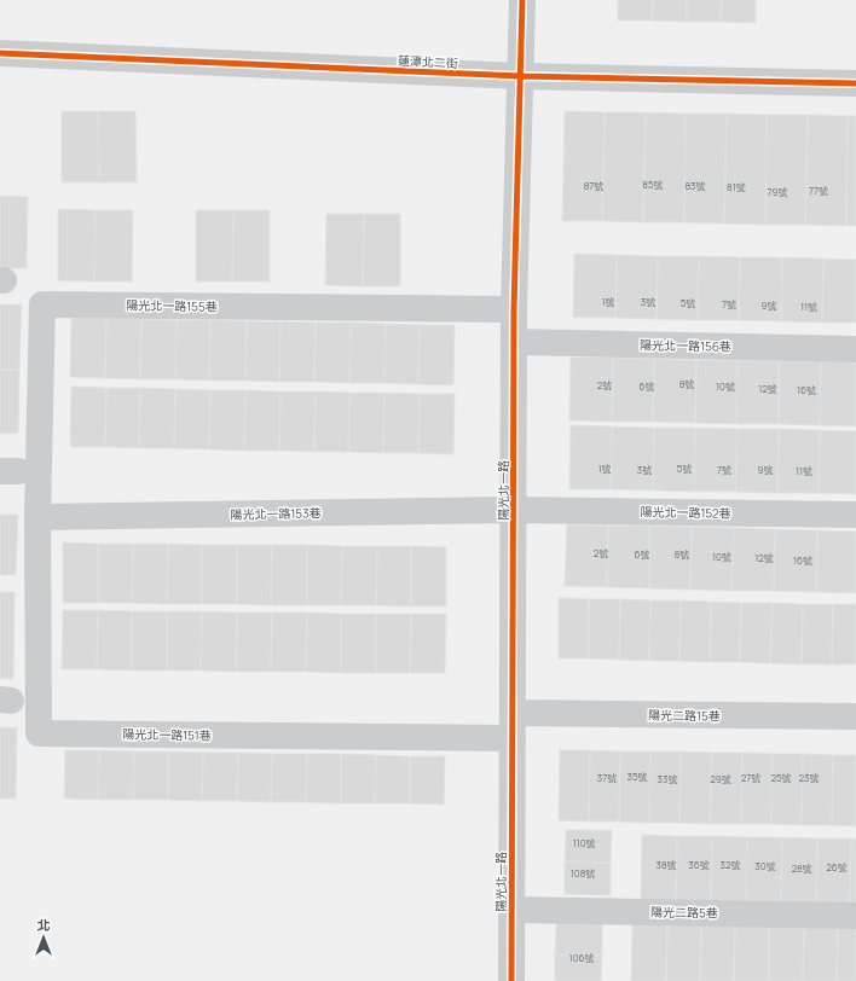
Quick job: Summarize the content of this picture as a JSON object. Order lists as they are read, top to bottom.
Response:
{
  "streets": {
    "street": [
      "蓮潭北二街",
      "陽光北一路155巷",
      "陽光北一路156巷",
      "陽光北一路",
      "陽光北一路152巷",
      "陽光北一路153巷",
      "陽光二路15巷",
      "陽光北一路151巷",
      "陽光二路5巷"
    ]
  },
  "crossings": [
    ["蓮潭北二街", "陽光北一路"],
    ["陽光北一路155巷", "陽光北一路"],
    ["陽光北一路155巷", "陽光北一路153巷"],
    ["陽光北一路155巷", "陽光北一路151巷"],
    ["陽光北一路156巷", "陽光北一路"],
    ["陽光北一路", "陽光北一路152巷"],
    ["陽光北一路", "陽光北一路153巷"],
    ["陽光北一路", "陽光二路15巷"],
    ["陽光北一路", "陽光北一路151巷"],
    ["陽光北一路", "陽光二路5巷"],
    ["陽光北一路152巷", "陽光北一路153巷"],
    ["陽光北一路153巷", "陽光北一路151巷"],
    ["陽光二路15巷", "陽光北一路151巷"]
  ],
  "house_numbers": [
    "85號",
    "87號",
    "83號",
    "81號",
    "77號",
    "79號",
    "1號",
    "3號",
    "5號",
    "7號",
    "9號",
    "11號",
    "8號",
    "2號",
    "6號",
    "10號",
    "12號",
    "16號",
    "1號",
    "5號",
    "3號",
    "7號",
    "9號",
    "11號",
    "2號",
    "6號",
    "8號",
    "10號",
    "12號",
    "16號",
    "35號",
    "37號",
    "27號",
    "25號",
    "23號",
    "33號",
    "29號",
    "110號",
    "38號",
    "36號",
    "32號",
    "30號",
    "26號",
    "28號",
    "108號",
    "106號"
  ],
  "north": "top"
}
